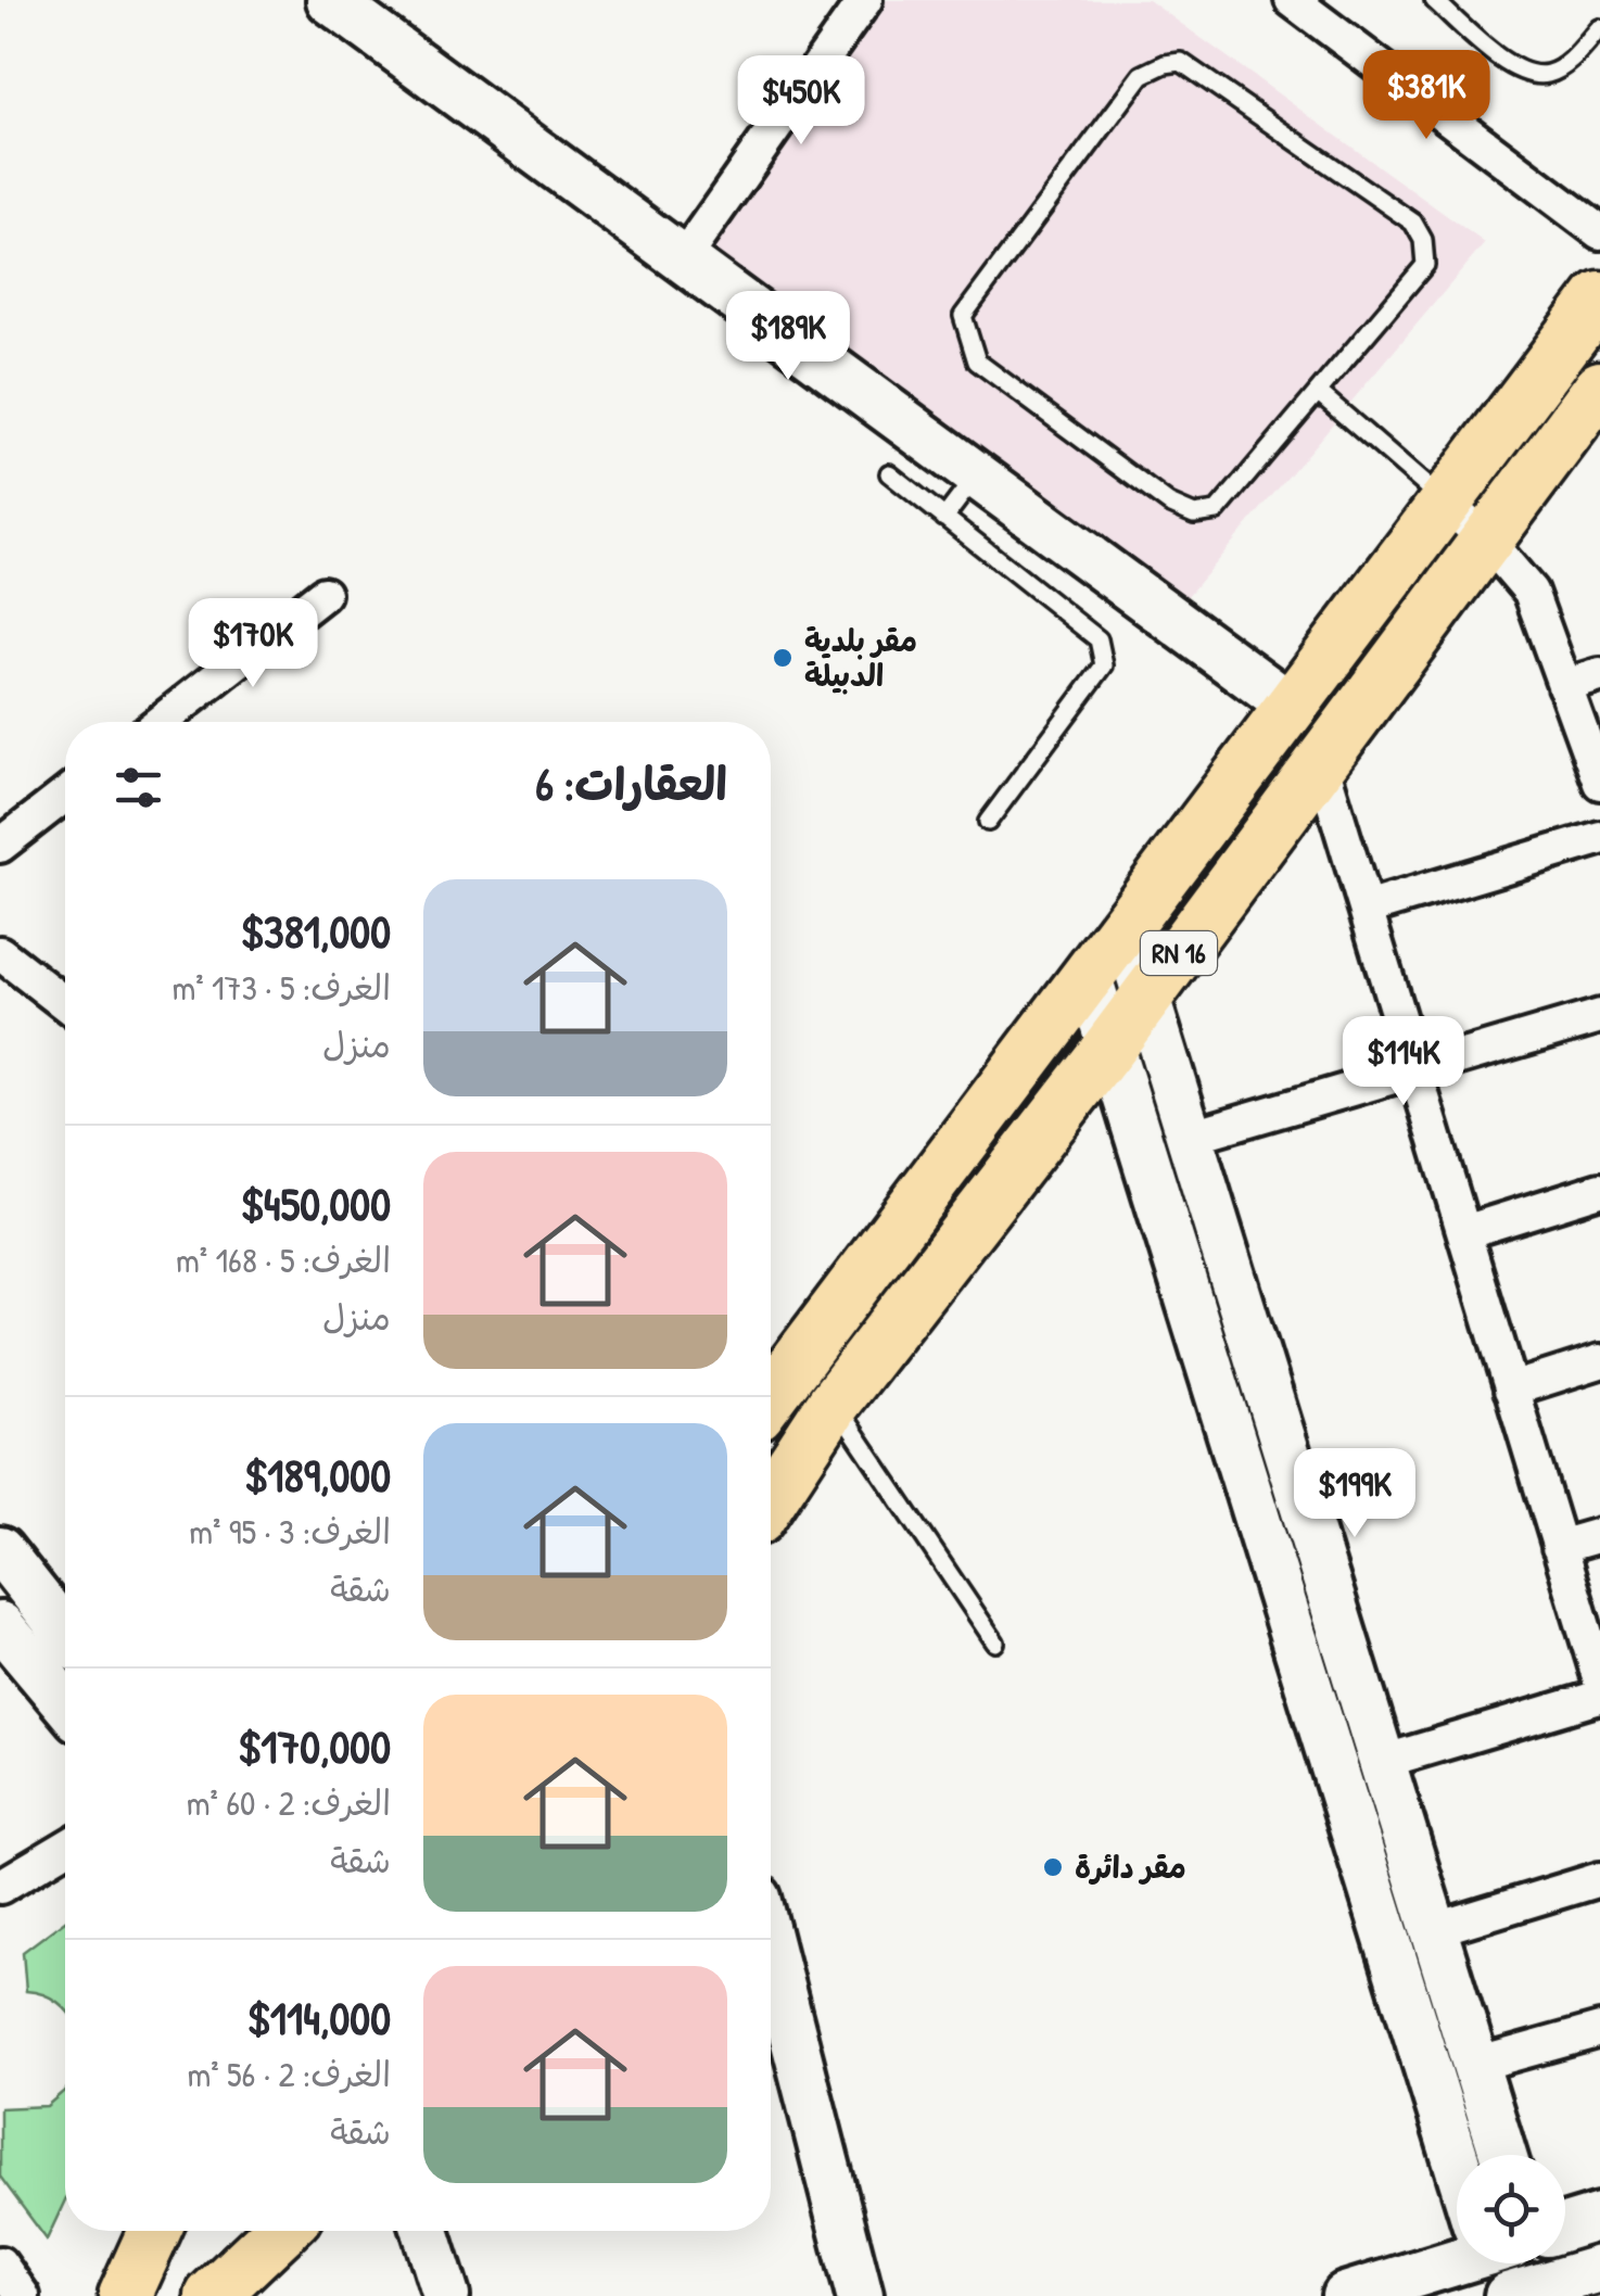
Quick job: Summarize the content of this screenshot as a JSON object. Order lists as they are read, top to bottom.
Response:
{
  "streets": {
    "main road": ["RN 16"]
  },
  "places": ["مقر بلدية الدبيلة", "مقر دائرة"],
  "page": {
    "price": [
      "$381K",
      "$450K",
      "$189K",
      "$170K",
      "$114K",
      "$199K"
    ],
    "heading": "العقارات: 6",
    "list": [
      {
        "name": "$381,000",
        "note": "الغرف: 5 · 173 m² · منزل"
      },
      {
        "name": "$450,000",
        "note": "الغرف: 5 · 168 m² · منزل"
      },
      {
        "name": "$189,000",
        "note": "الغرف: 3 · 95 m² · شقة"
      },
      {
        "name": "$170,000",
        "note": "الغرف: 2 · 60 m² · شقة"
      },
      {
        "name": "$114,000",
        "note": "الغرف: 2 · 56 m² · شقة"
      }
    ]
  }
}
